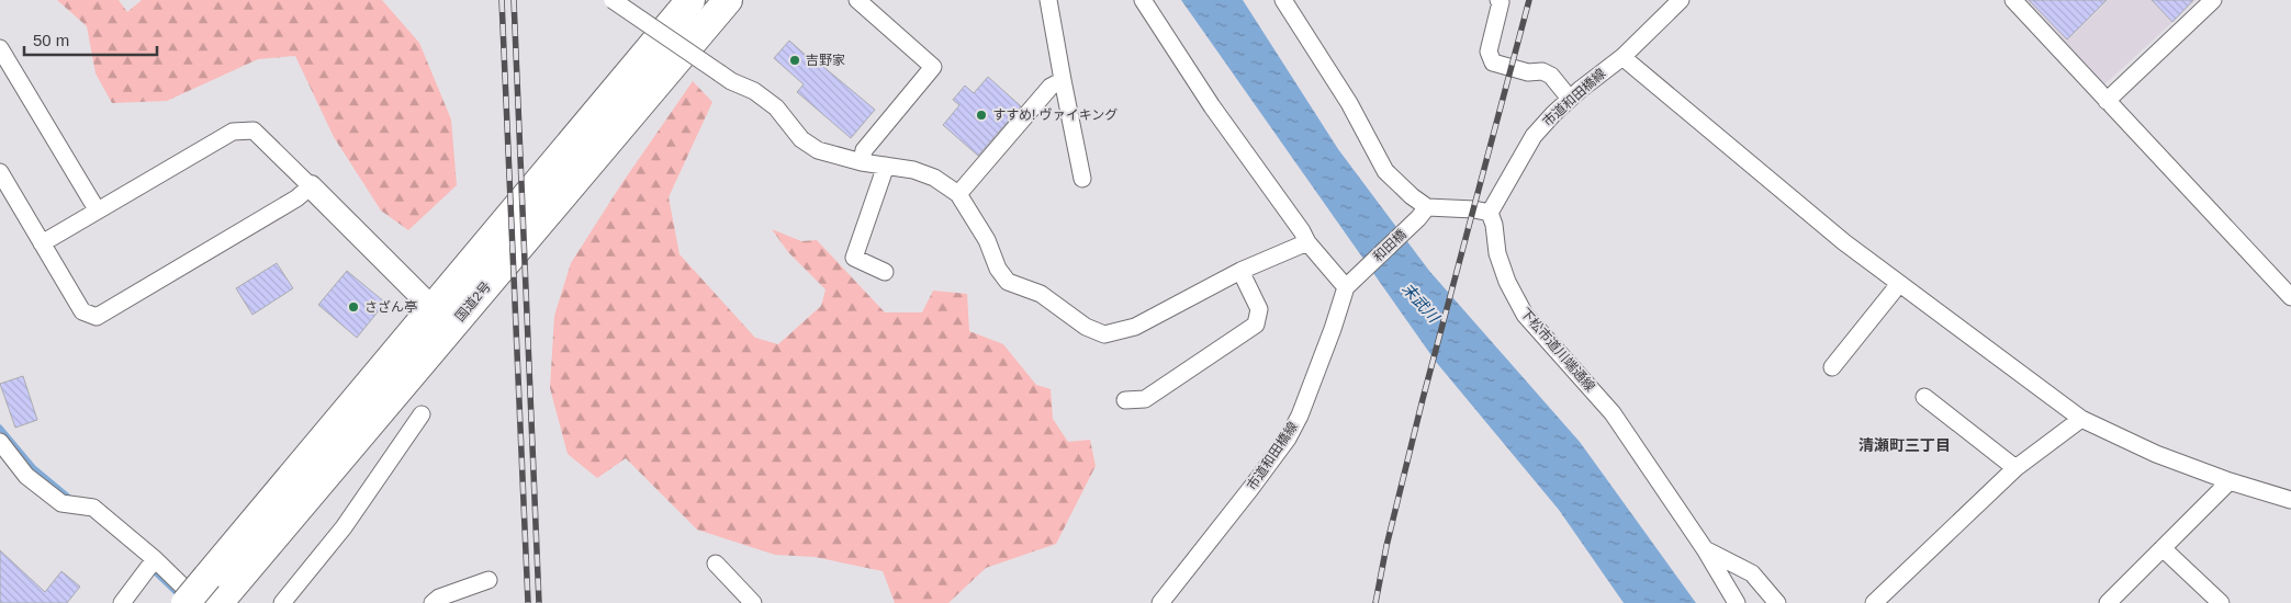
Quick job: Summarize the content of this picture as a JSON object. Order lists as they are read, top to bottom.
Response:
{
  "streets": {
    "highway": ["国道2号"],
    "street": ["市道和田橋線", "和田橋", "下松市道川端通線"]
  },
  "crossings": [
    ["市道和田橋線", "和田橋"],
    ["市道和田橋線", "下松市道川端通線"]
  ],
  "districts": ["清瀬町三丁目"],
  "water": ["末武川"],
  "places": ["吉野家", "すすめ! ヴァイキング", "さざん亭"],
  "scale_bar": "50 m"
}
